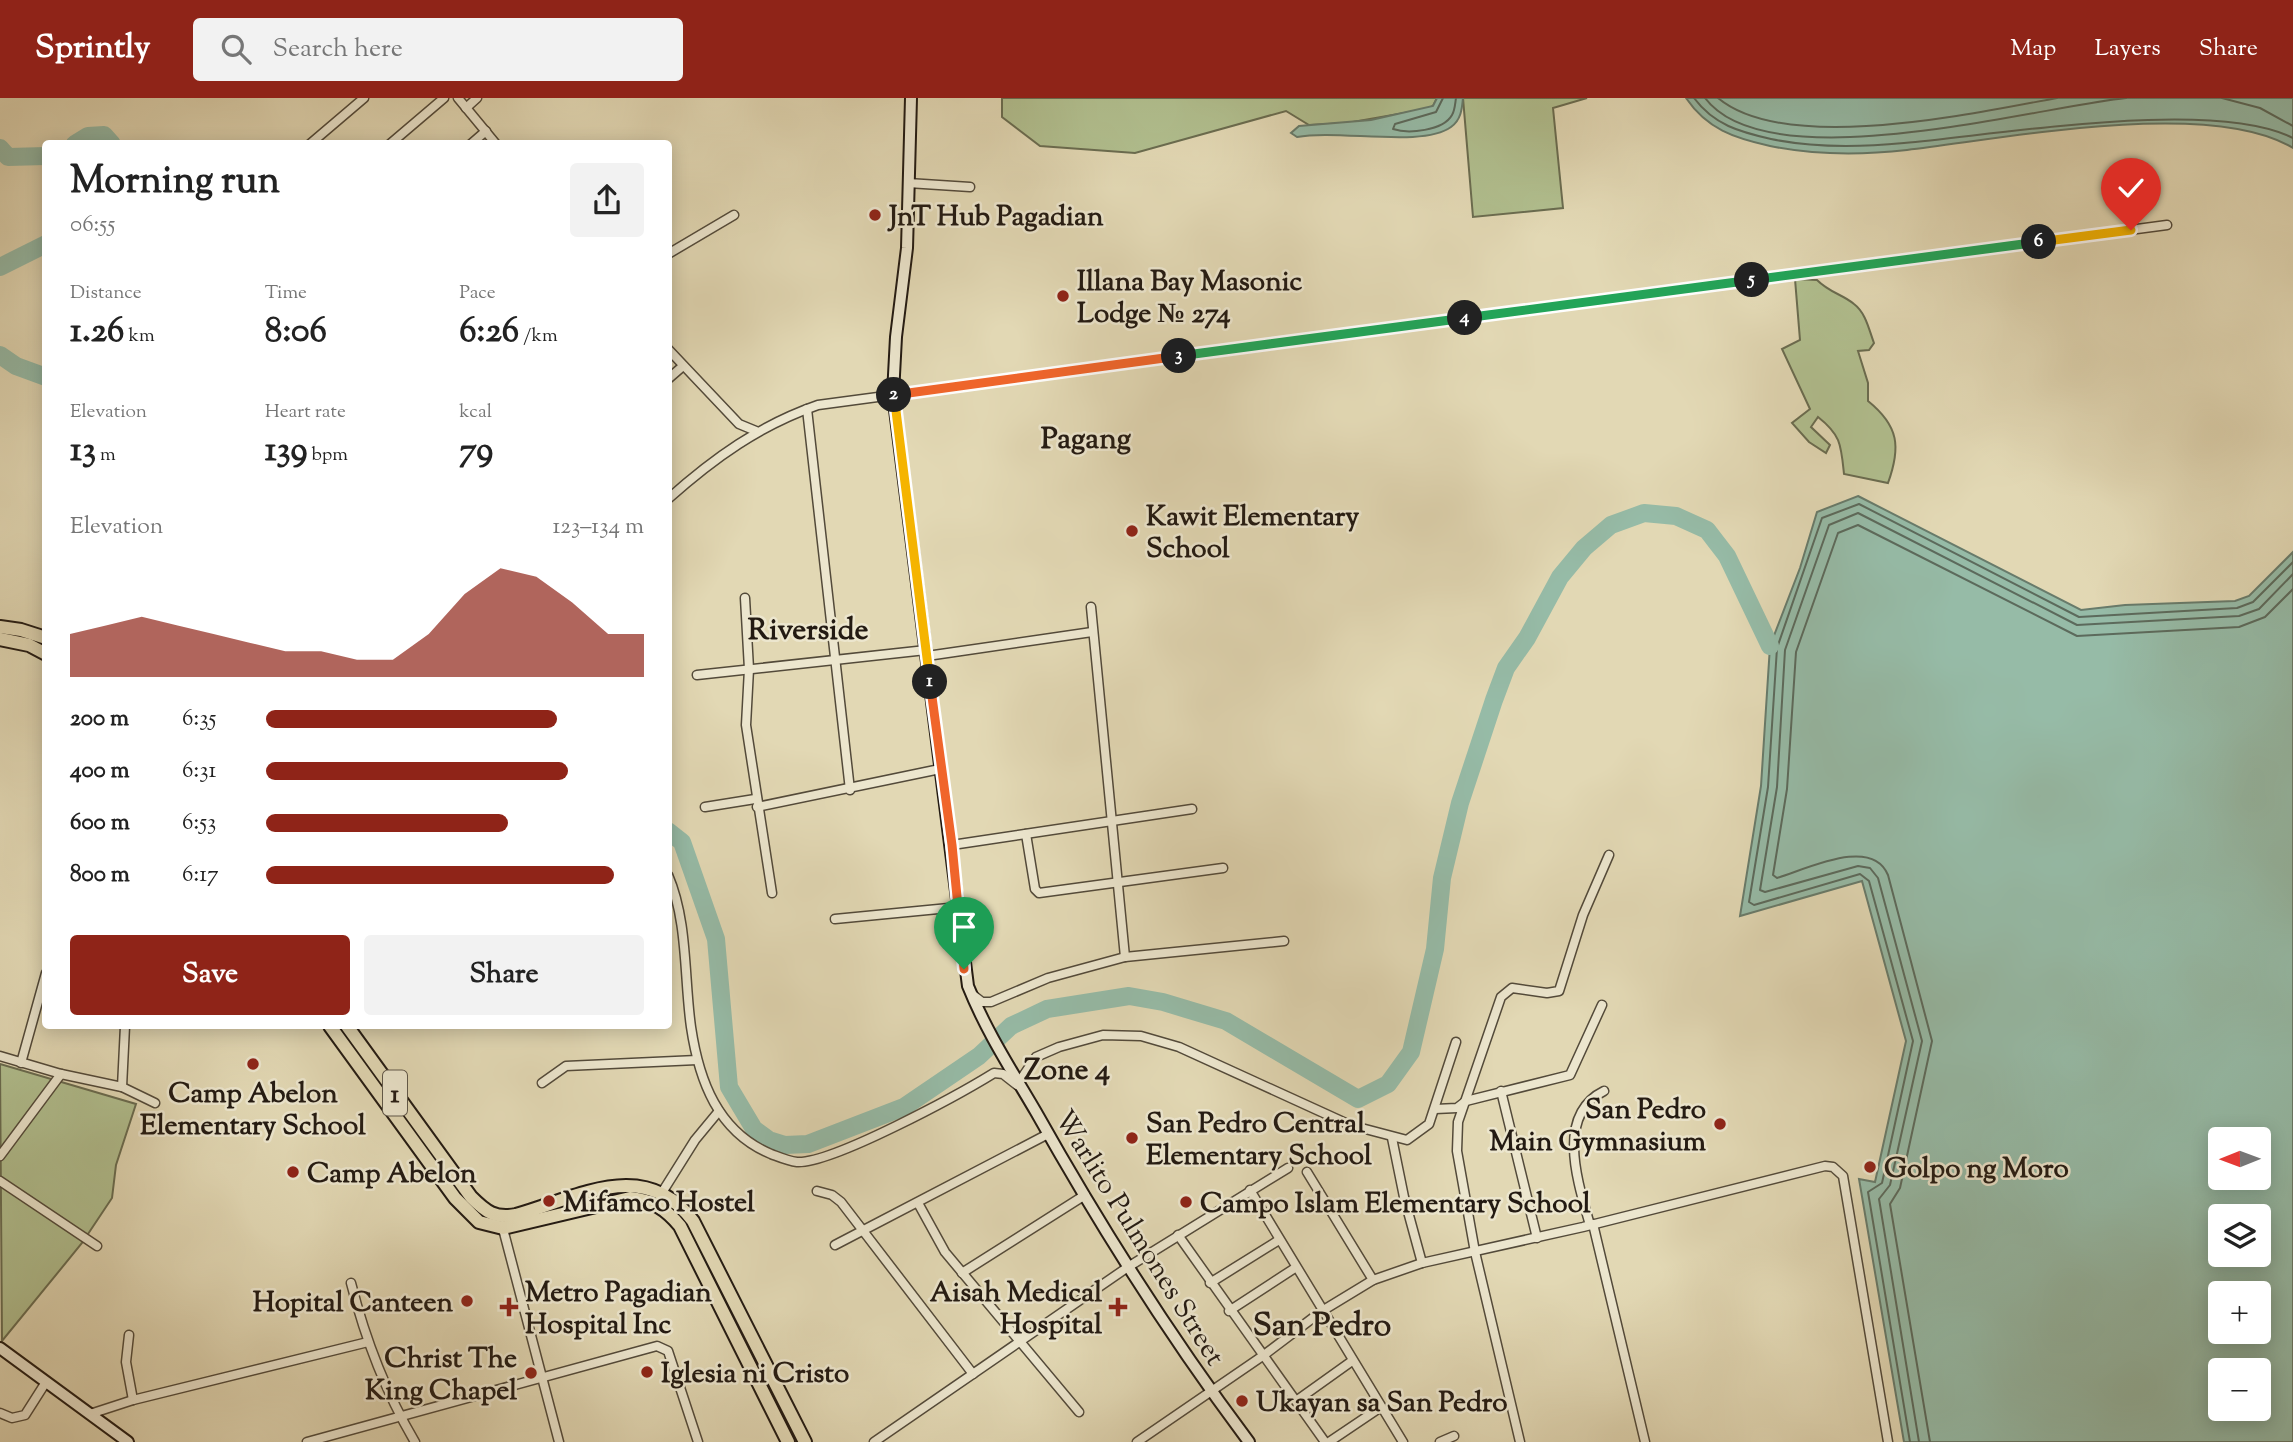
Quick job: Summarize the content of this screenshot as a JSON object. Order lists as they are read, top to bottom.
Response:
{
  "streets": {
    "main road": ["1"],
    "street": ["Warlito Pulmones Street"]
  },
  "districts": [
    "Pagang",
    "Riverside",
    "Zone 4",
    "San Pedro"
  ],
  "places": {
    "other": [
      "JnT Hub Pagadian",
      "Illana Bay Masonic Lodge № 274",
      "Kawit Elementary School",
      "Camp Abelon Elementary School",
      "San Pedro Main Gymnasium",
      "San Pedro Central Elementary School",
      "Golpo ng Moro",
      "Camp Abelon",
      "Mifamco Hostel",
      "Campo Islam Elementary School",
      "Hopital Canteen",
      "Iglesia ni Cristo",
      "Christ The King Chapel",
      "Ukayan sa San Pedro"
    ],
    "health": ["Metro Pagadian Hospital Inc", "Aisah Medical Hospital"]
  },
  "north": "left",
  "page": {
    "header": "Sprintly",
    "search": "Search here",
    "nav": ["Map", "Layers", "Share"],
    "heading": ["Morning run", "06:55"],
    "pins": [
      "6",
      "5",
      "4",
      "3",
      "2",
      "1"
    ],
    "stats": [
      ["Distance", "1.26 km"],
      ["Time", "8:06"],
      ["Pace", "6:26 /km"],
      ["Elevation", "13 m"],
      ["Heart rate", "139 bpm"],
      ["kcal", "79"]
    ],
    "chart": ["Elevation", "123–134 m"],
    "list": [
      {
        "name": "200 m",
        "note": "6:35"
      },
      {
        "name": "400 m",
        "note": "6:31"
      },
      {
        "name": "600 m",
        "note": "6:53"
      },
      {
        "name": "800 m",
        "note": "6:17"
      }
    ],
    "buttons": ["Save", "Share"],
    "map_buttons": ["+", "−"]
  }
}
